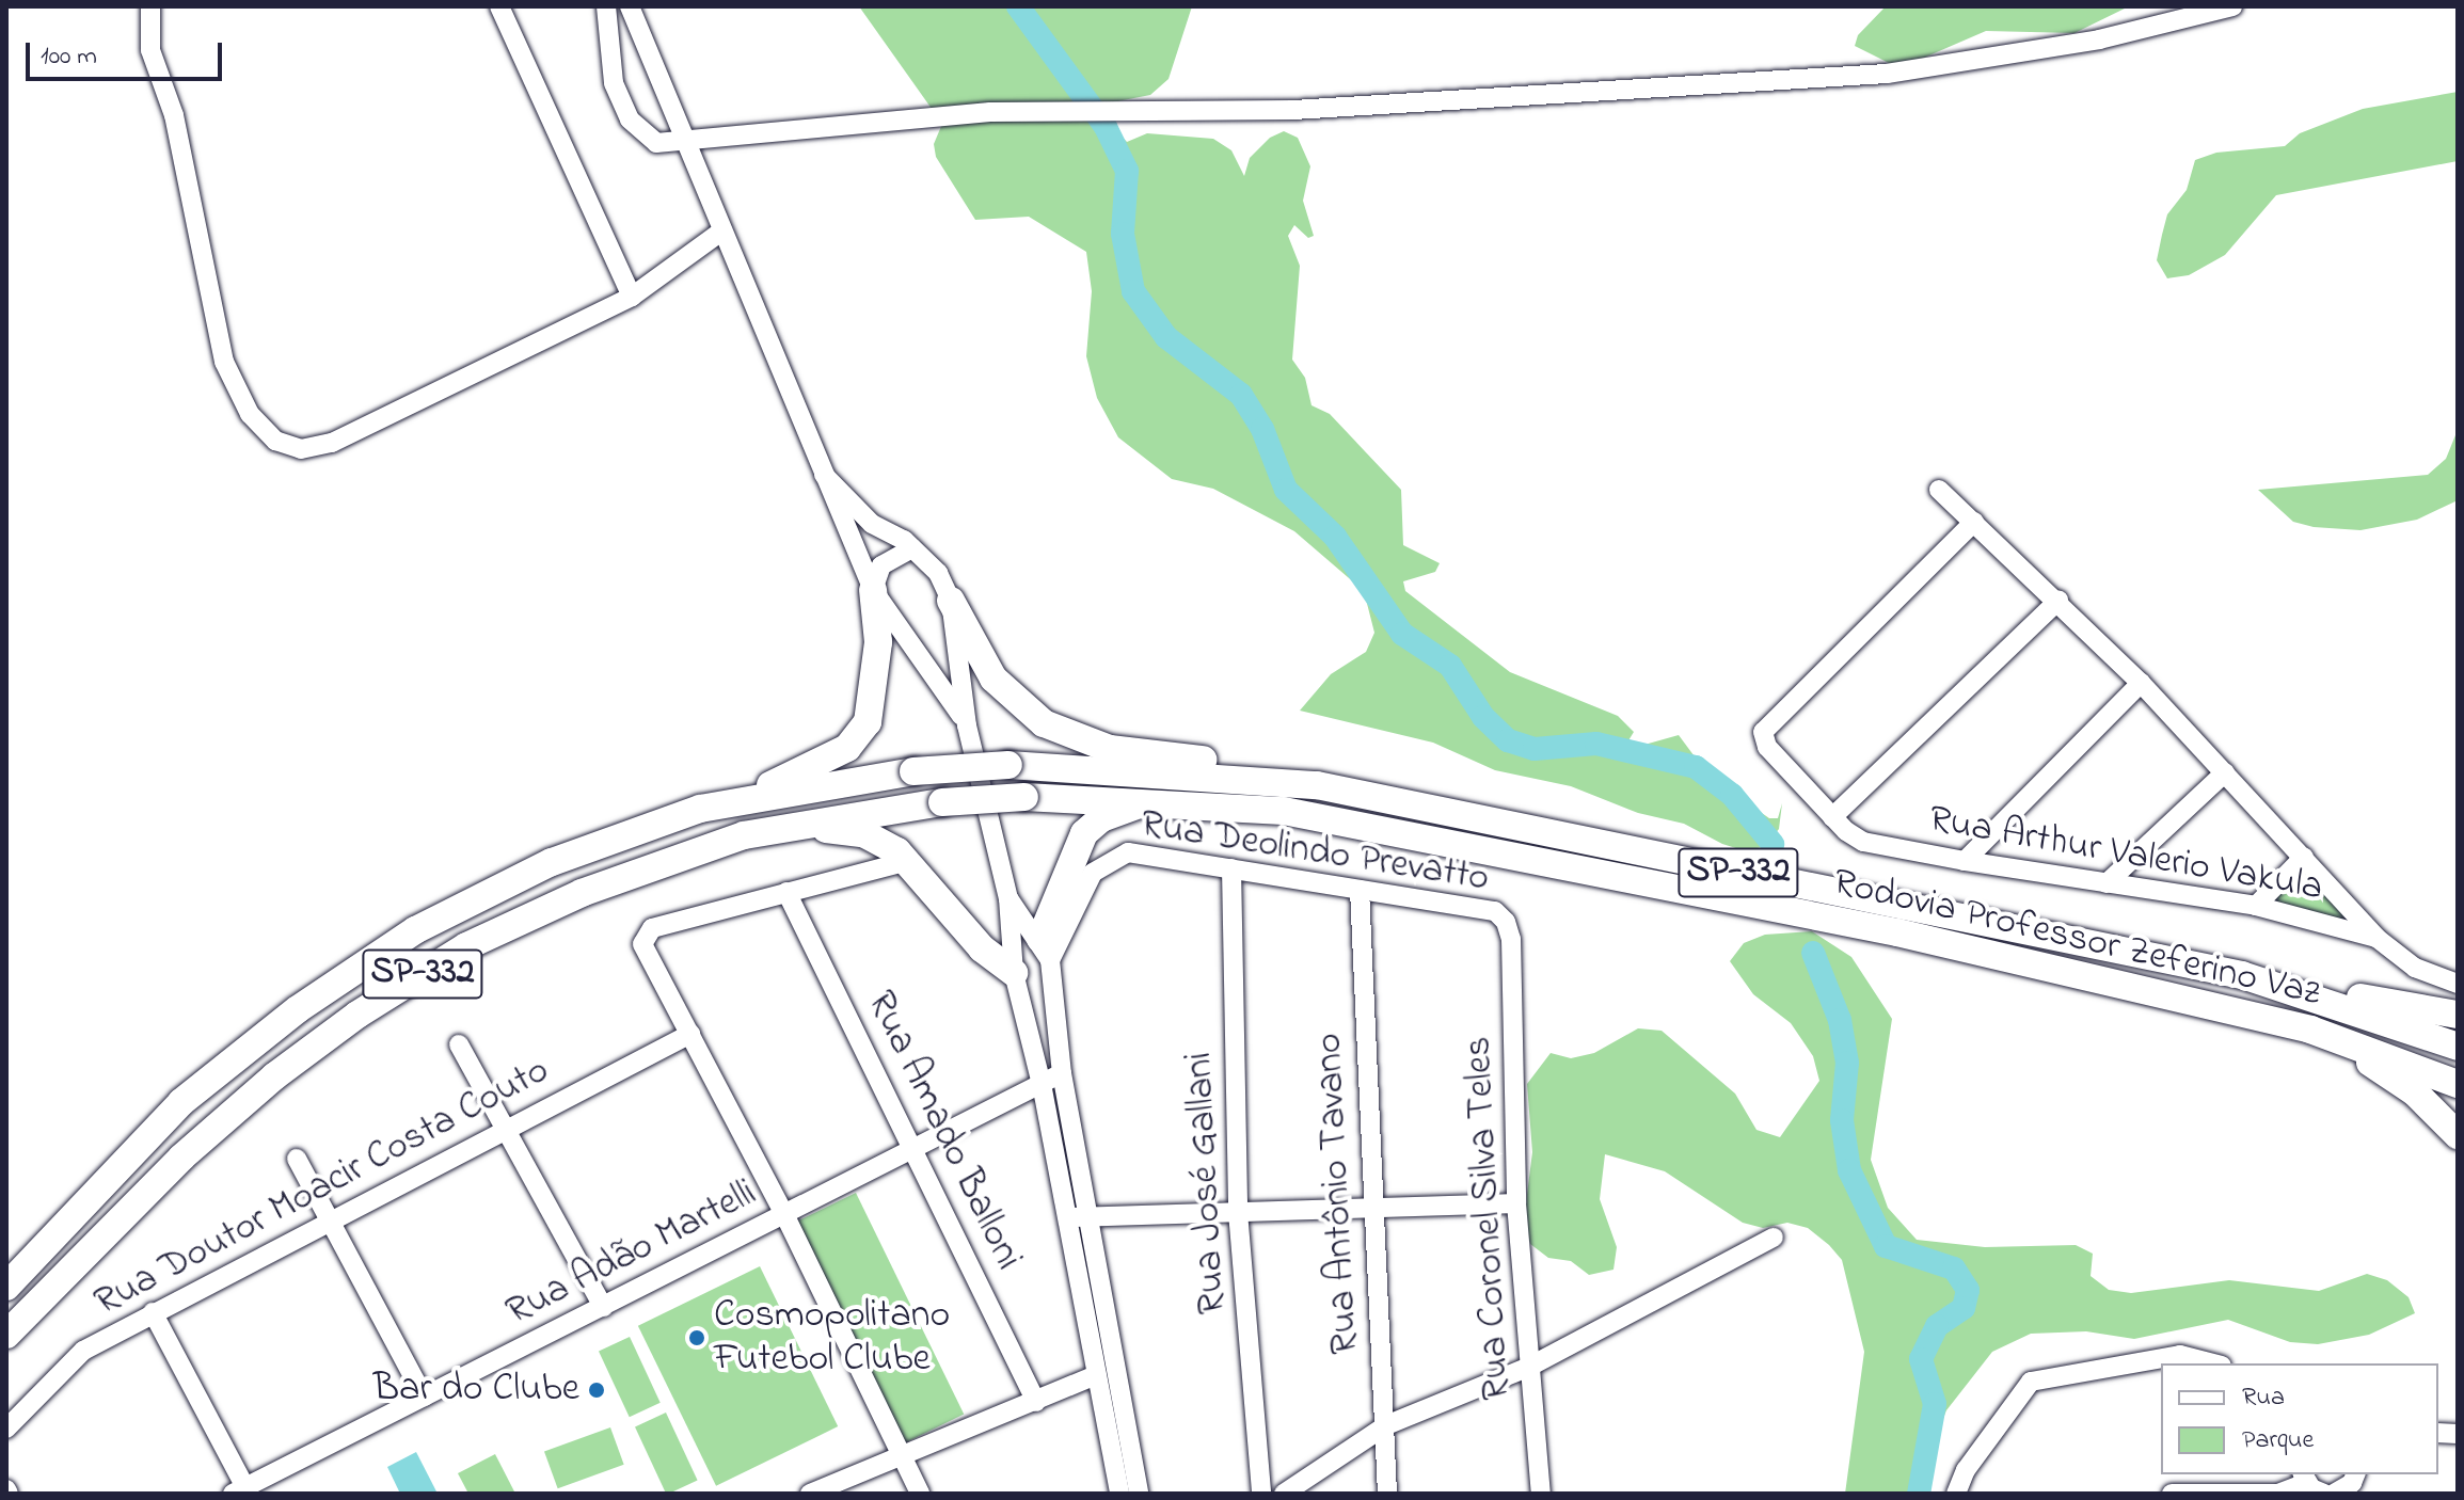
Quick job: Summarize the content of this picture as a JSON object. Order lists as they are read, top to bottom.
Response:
{
  "streets": {
    "highway": ["SP-332", "Rodovia Professor Zeferino Vaz"],
    "street": [
      "Rua Deolindo Prevatto",
      "Rua Arthur Valerio Vakula",
      "Rua Amado Balloni",
      "Rua José Gallani",
      "Rua Doutor Moacir Costa Couto",
      "Rua Antônio Tavano",
      "Rua Coronel Silva Teles",
      "Rua Adão Martelli"
    ]
  },
  "crossings": [
    ["Rua Deolindo Prevatto", "Rua José Gallani"],
    ["Rua Deolindo Prevatto", "Rua Antônio Tavano"],
    ["Rua Deolindo Prevatto", "Rua Coronel Silva Teles"],
    ["Rua Amado Balloni", "Rua Adão Martelli"]
  ],
  "places": ["Cosmopolitano Futebol Clube", "Bar do Clube"],
  "legend": ["Rua", "Parque"],
  "scale_bar": "100 m"
}
